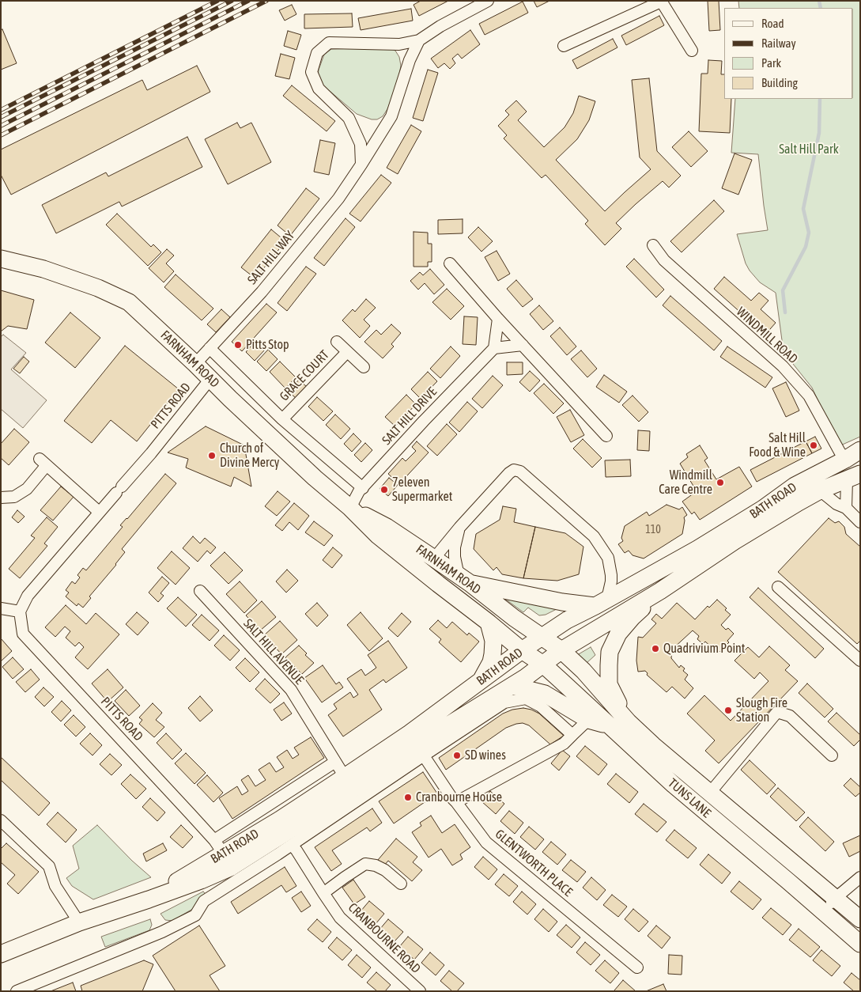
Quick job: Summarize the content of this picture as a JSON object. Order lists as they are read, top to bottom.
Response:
{
  "streets": {
    "main road": ["FARNHAM ROAD", "BATH ROAD", "TUNS LANE"],
    "street": [
      "SALT HILL WAY",
      "WINDMILL ROAD",
      "GRACE COURT",
      "PITTS ROAD",
      "SALT HILL DRIVE",
      "SALT HILL AVENUE",
      "GLENTWORTH PLACE",
      "CRANBOURNE ROAD"
    ]
  },
  "crossings": [
    ["SALT HILL WAY", "FARNHAM ROAD"],
    ["WINDMILL ROAD", "BATH ROAD"],
    ["FARNHAM ROAD", "PITTS ROAD"],
    ["FARNHAM ROAD", "SALT HILL DRIVE"],
    ["FARNHAM ROAD", "BATH ROAD"],
    ["FARNHAM ROAD", "TUNS LANE"],
    ["PITTS ROAD", "BATH ROAD"],
    ["BATH ROAD", "SALT HILL AVENUE"],
    ["BATH ROAD", "TUNS LANE"],
    ["BATH ROAD", "GLENTWORTH PLACE"],
    ["BATH ROAD", "CRANBOURNE ROAD"]
  ],
  "parks": ["Salt Hill Park"],
  "places": [
    "Pitts Stop",
    "Salt Hill Food & Wine",
    "Church of Divine Mercy",
    "Windmill Care Centre",
    "7eleven Supermarket",
    "Quadrivium Point",
    "Slough Fire Station",
    "SD wines",
    "Cranbourne House"
  ],
  "house_numbers": ["110"],
  "legend": [
    "Road",
    "Railway",
    "Park",
    "Building"
  ]
}
